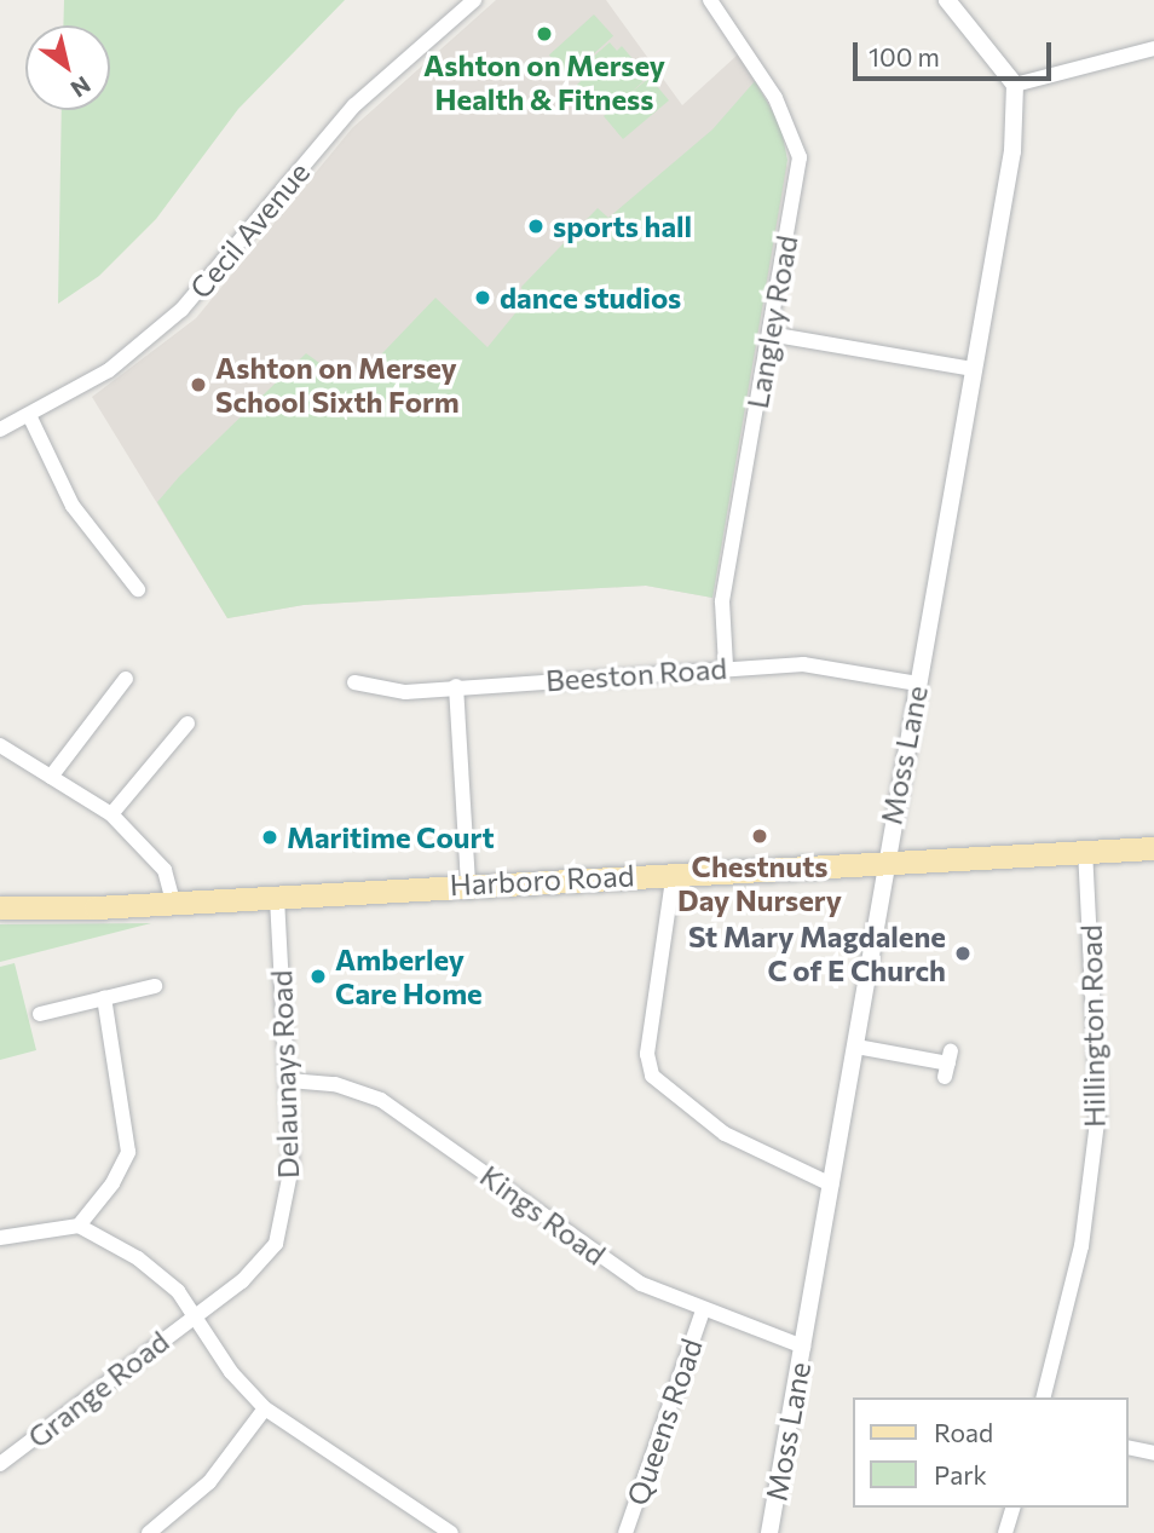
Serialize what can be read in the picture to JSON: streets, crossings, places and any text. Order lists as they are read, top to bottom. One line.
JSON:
{"streets":{"main road":["Harboro Road"],"street":["Cecil Avenue","Langley Road","Beeston Road","Moss Lane","Hillington Road","Delaunays Road","Kings Road","Grange Road","Queens Road"]},"crossings":[["Langley Road","Beeston Road"],["Beeston Road","Moss Lane"],["Moss Lane","Harboro Road"],["Moss Lane","Kings Road"],["Harboro Road","Hillington Road"],["Harboro Road","Delaunays Road"],["Delaunays Road","Kings Road"],["Delaunays Road","Grange Road"],["Kings Road","Queens Road"]],"places":["Ashton on Mersey Health & Fitness","sports hall","dance studios","Ashton on Mersey School Sixth Form","Chestnuts Day Nursery","Maritime Court","St Mary Magdalene C of E Church","Amberley Care Home"],"legend":["Road","Park"],"scale_bar":"100 m","north":"bottom right"}
